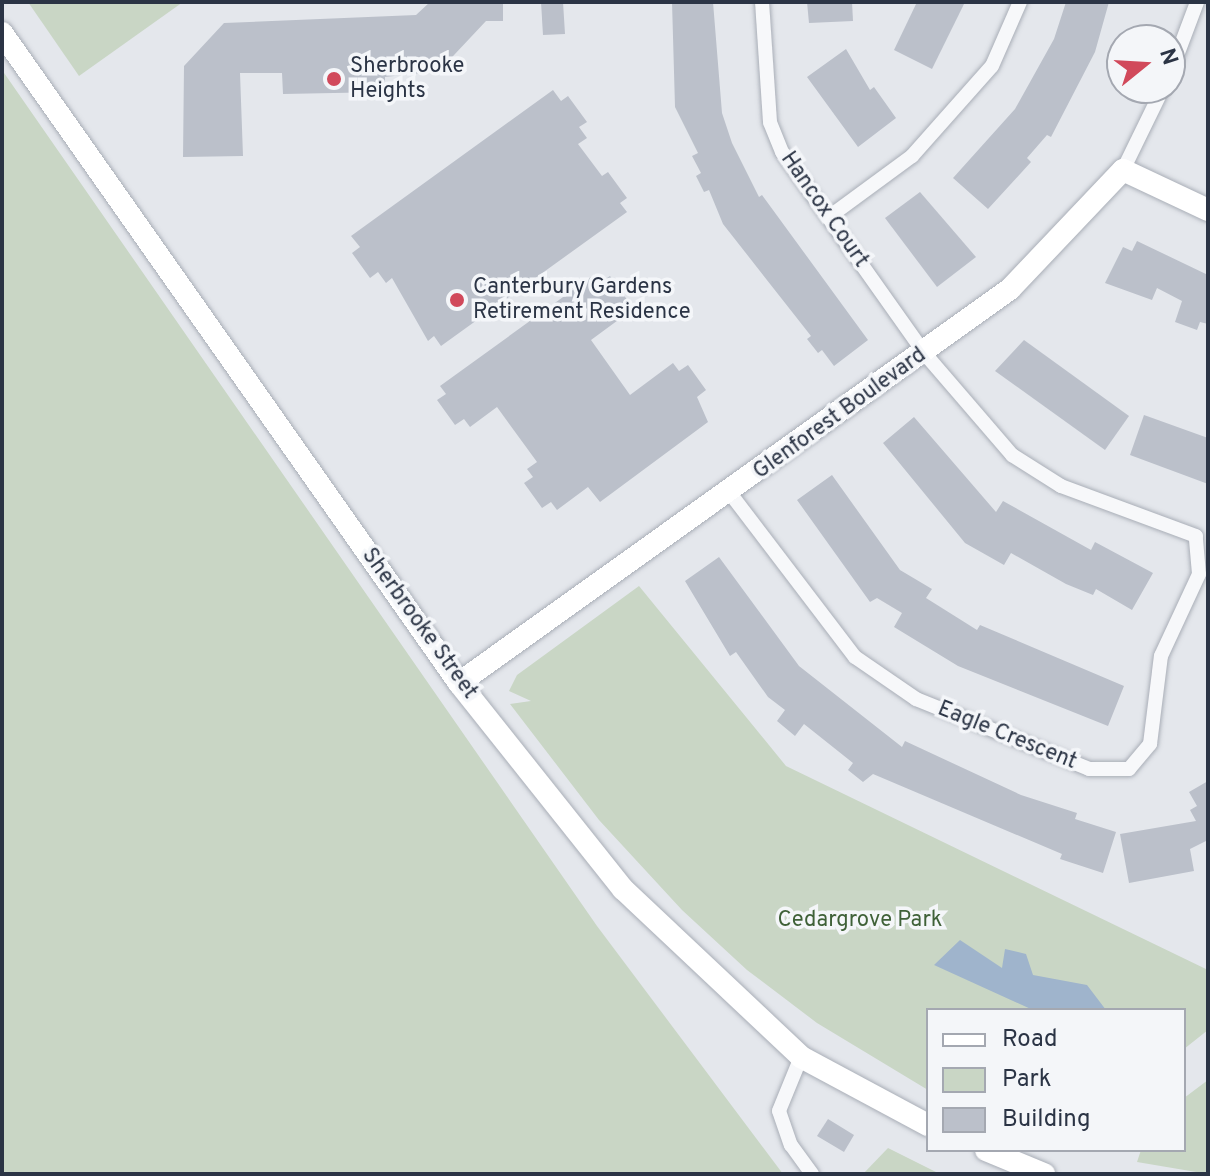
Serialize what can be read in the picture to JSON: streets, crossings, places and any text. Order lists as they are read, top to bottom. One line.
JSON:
{"streets":{"main road":["Glenforest Boulevard","Sherbrooke Street"],"street":["Hancox Court","Eagle Crescent"]},"crossings":[["Hancox Court","Glenforest Boulevard"],["Hancox Court","Eagle Crescent"],["Glenforest Boulevard","Sherbrooke Street"],["Glenforest Boulevard","Eagle Crescent"]],"parks":["Cedargrove Park"],"places":["Sherbrooke Heights","Canterbury Gardens Retirement Residence"],"legend":["Road","Park","Building"],"north":"right"}
